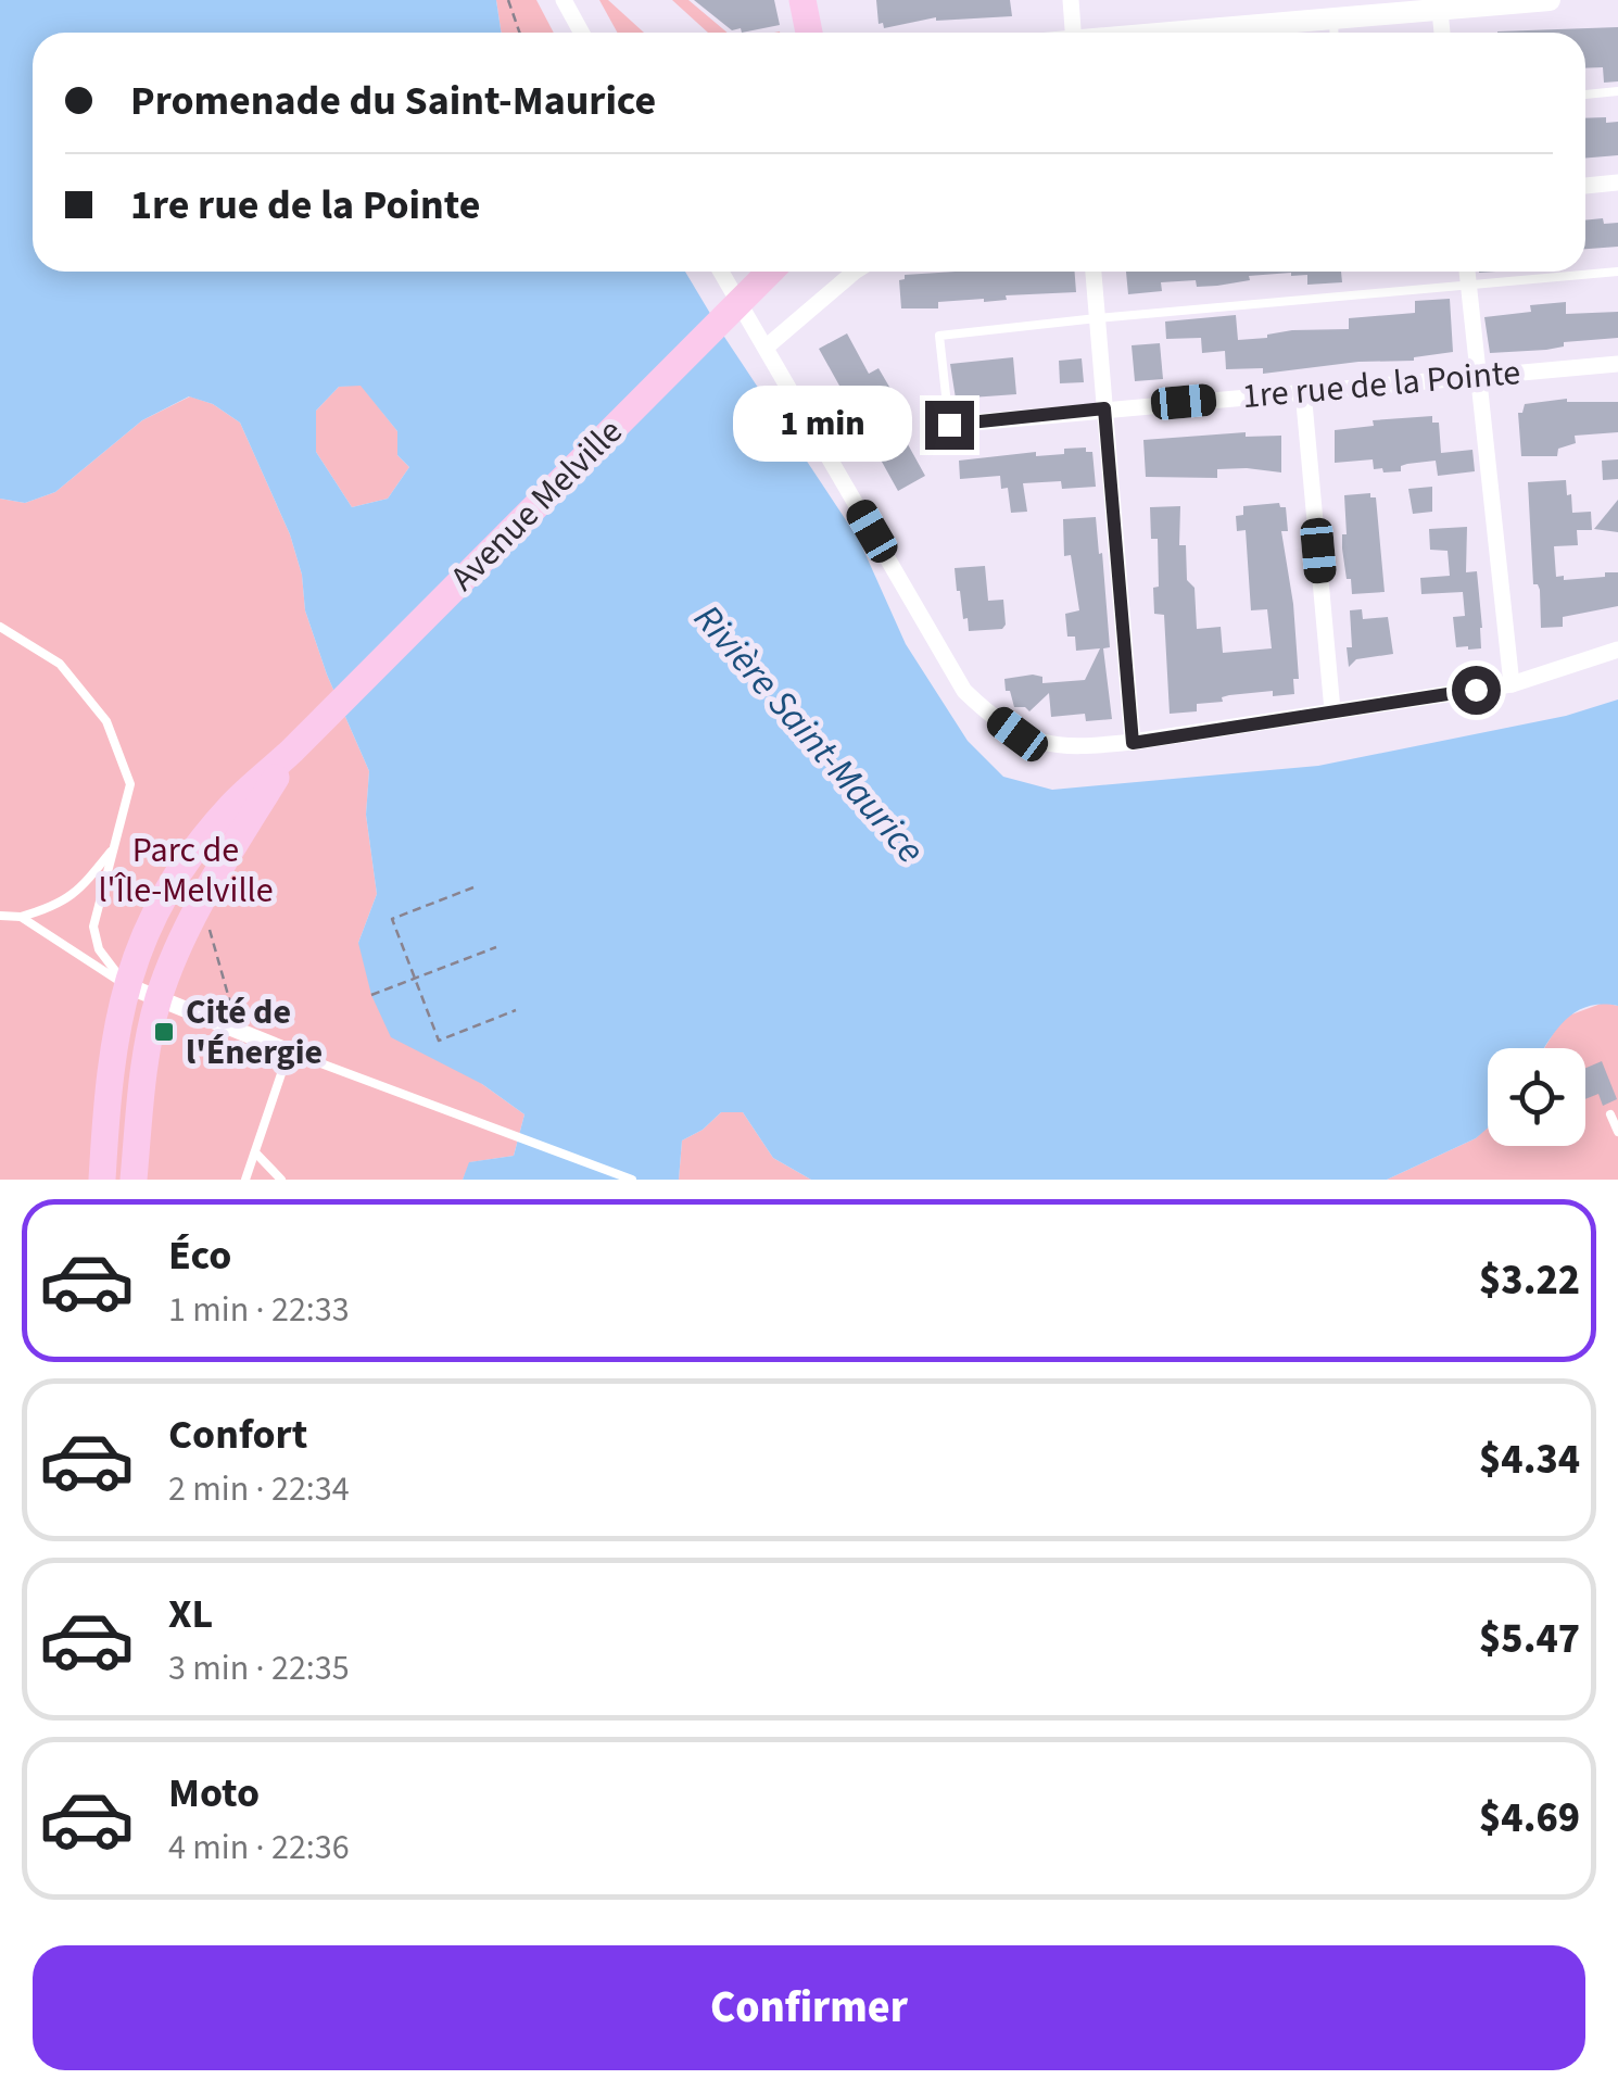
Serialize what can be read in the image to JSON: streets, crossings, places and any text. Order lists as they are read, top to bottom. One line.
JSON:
{"streets":{"main road":["Avenue Melville"],"street":["1re rue de la Pointe"]},"water":["Rivière Saint-Maurice"],"parks":["Parc de l'Île-Melville"],"places":{"transit":["Cité de l'Énergie"]},"page":{"banner":["Promenade du Saint-Maurice","1re rue de la Pointe"],"bubble":"1 min","list":[{"name":"Éco","note":"1 min · 22:33","value":"$3.22"},{"name":"Confort","note":"2 min · 22:34","value":"$4.34"},{"name":"XL","note":"3 min · 22:35","value":"$5.47"},{"name":"Moto","note":"4 min · 22:36","value":"$4.69"}],"buttons":"Confirmer"}}
